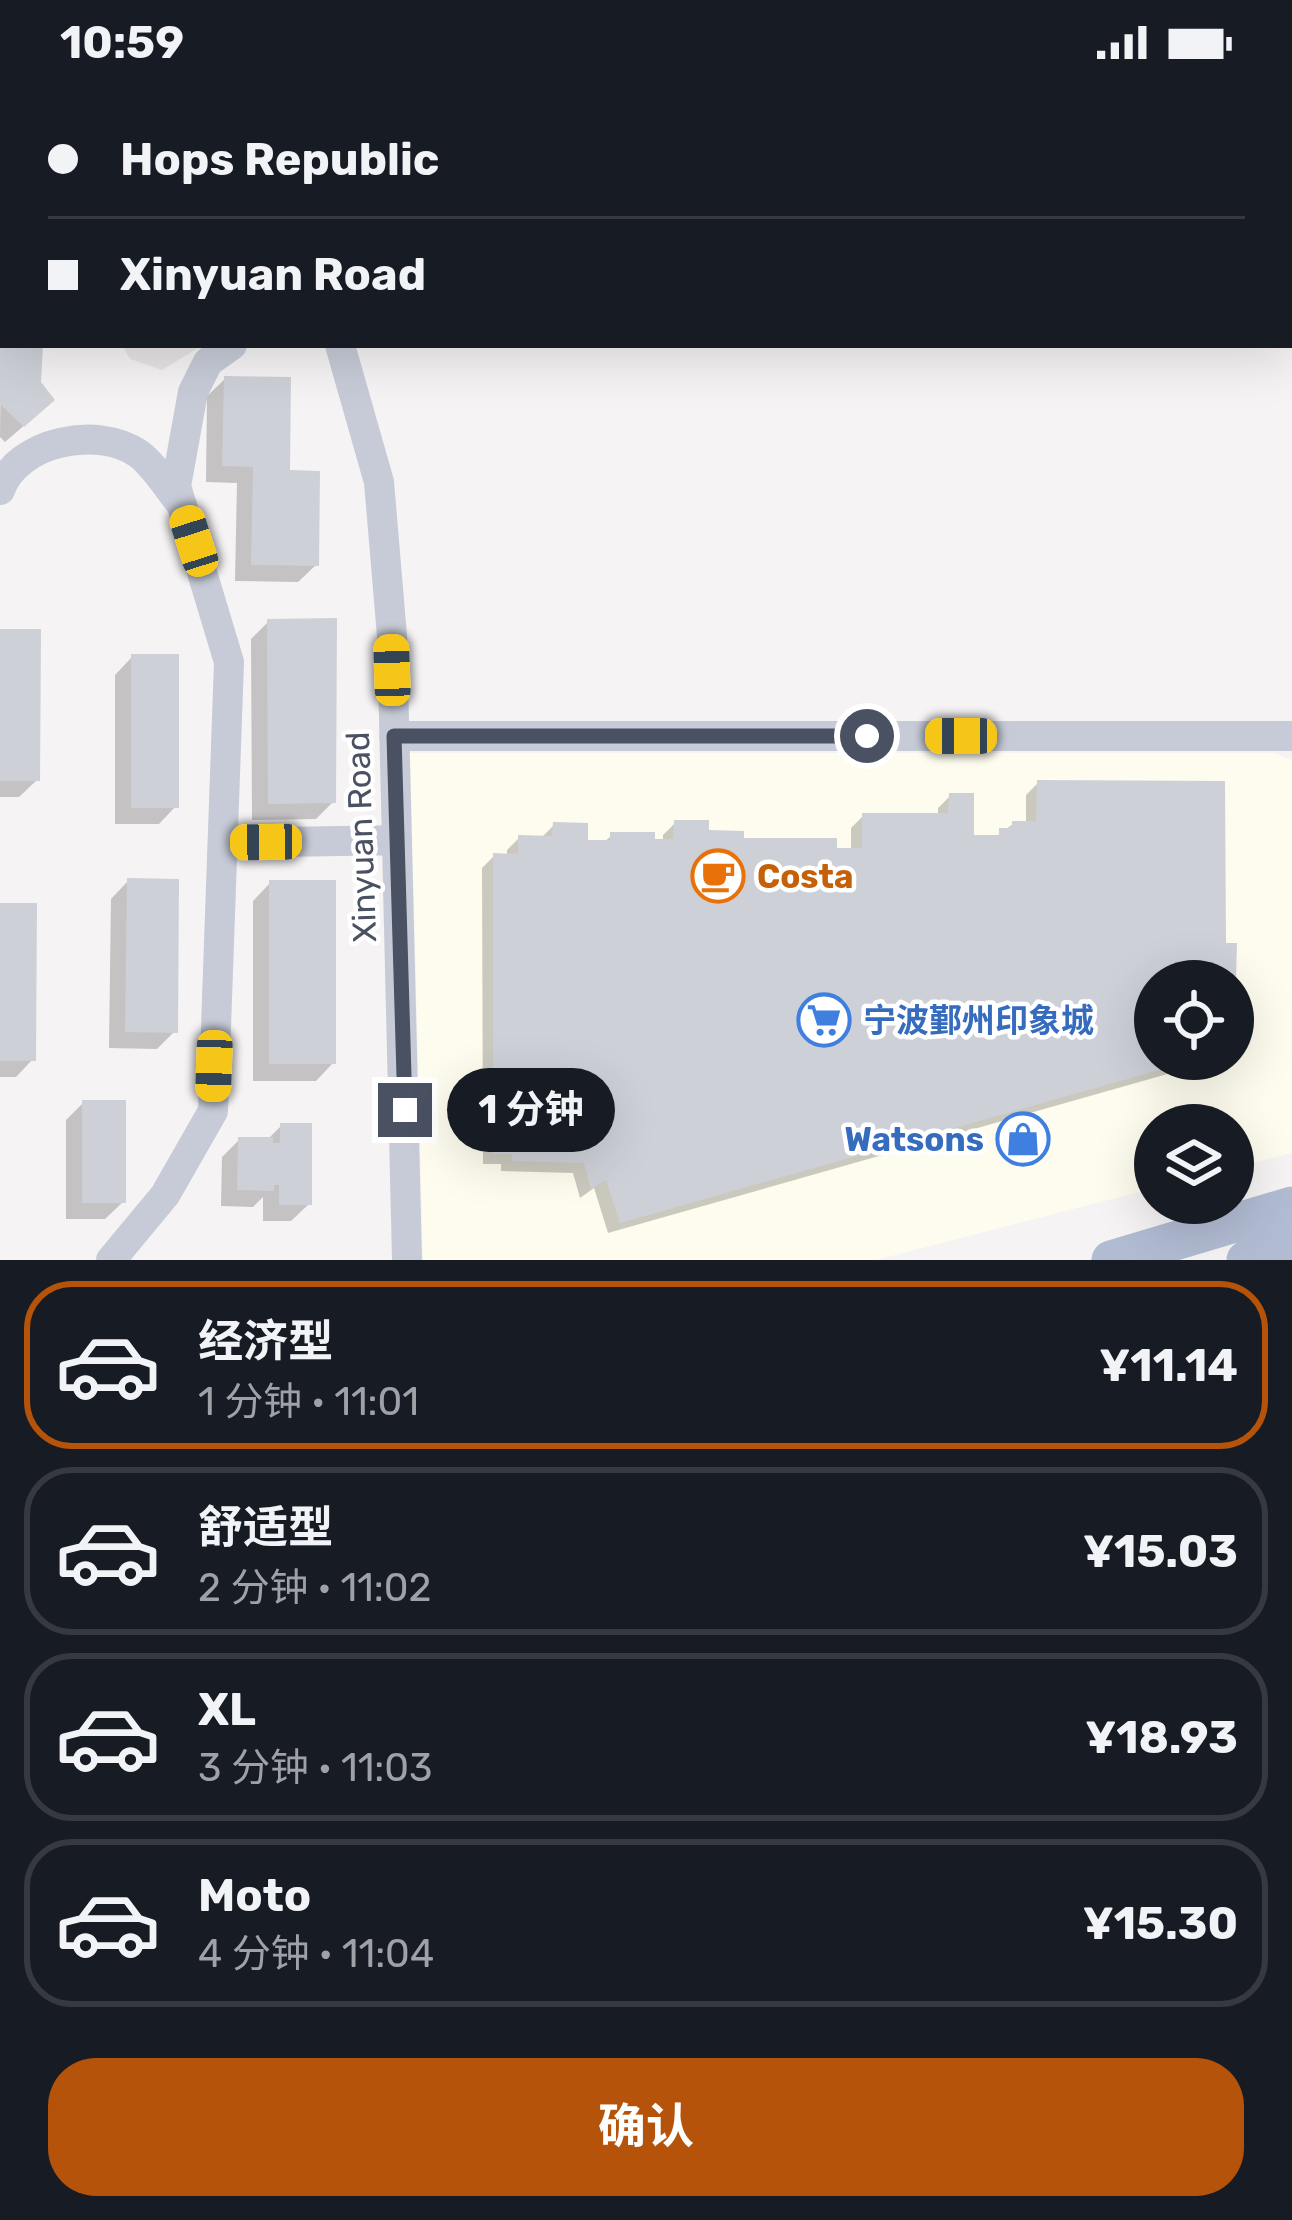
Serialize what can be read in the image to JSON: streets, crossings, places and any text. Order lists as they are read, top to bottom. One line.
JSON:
{"streets":{"street":["Xinyuan Road"]},"places":{"cafe":["Costa"],"supermarket":["宁波鄞州印象城"],"shop":["Watsons"]},"page":{"status":"10:59","banner":["Hops Republic","Xinyuan Road"],"bubble":"1 分钟","list":[{"name":"经济型","note":"1 分钟 · 11:01","value":"¥11.14"},{"name":"舒适型","note":"2 分钟 · 11:02","value":"¥15.03"},{"name":"XL","note":"3 分钟 · 11:03","value":"¥18.93"},{"name":"Moto","note":"4 分钟 · 11:04","value":"¥15.30"}],"buttons":"确认"}}
